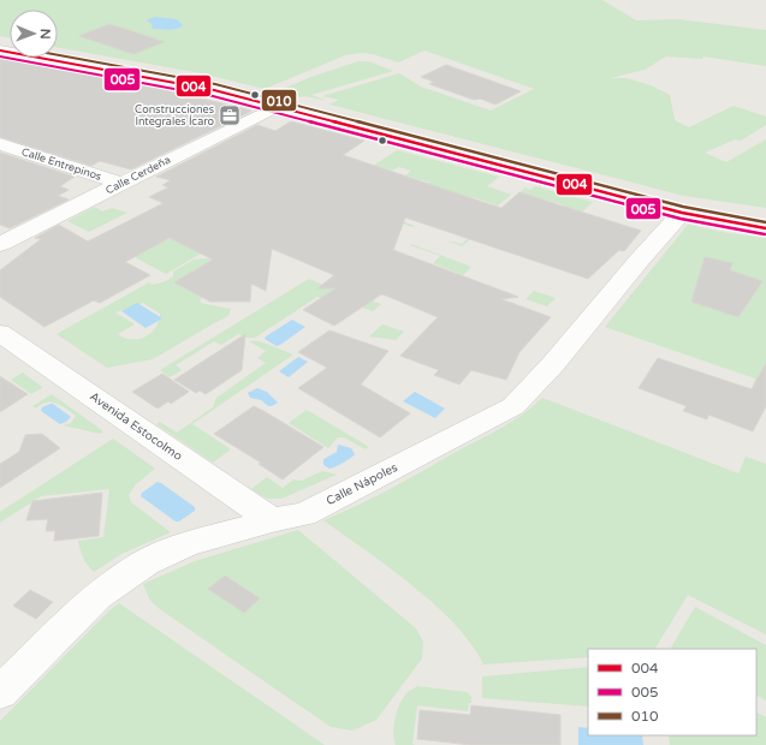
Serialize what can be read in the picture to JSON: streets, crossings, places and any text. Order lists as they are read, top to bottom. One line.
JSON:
{"streets":{"street":["Calle Entrepinos","Calle Cerdeña","Avenida Estocolmo","Calle Nápoles"]},"crossings":[["Calle Entrepinos","Calle Cerdeña"],["Avenida Estocolmo","Calle Nápoles"]],"places":{"office":["Construcciones Integrales Ícaro"]},"lines":["transit line 004","transit line 010","transit line 005"],"legend":["004","005","010"],"north":"right"}
